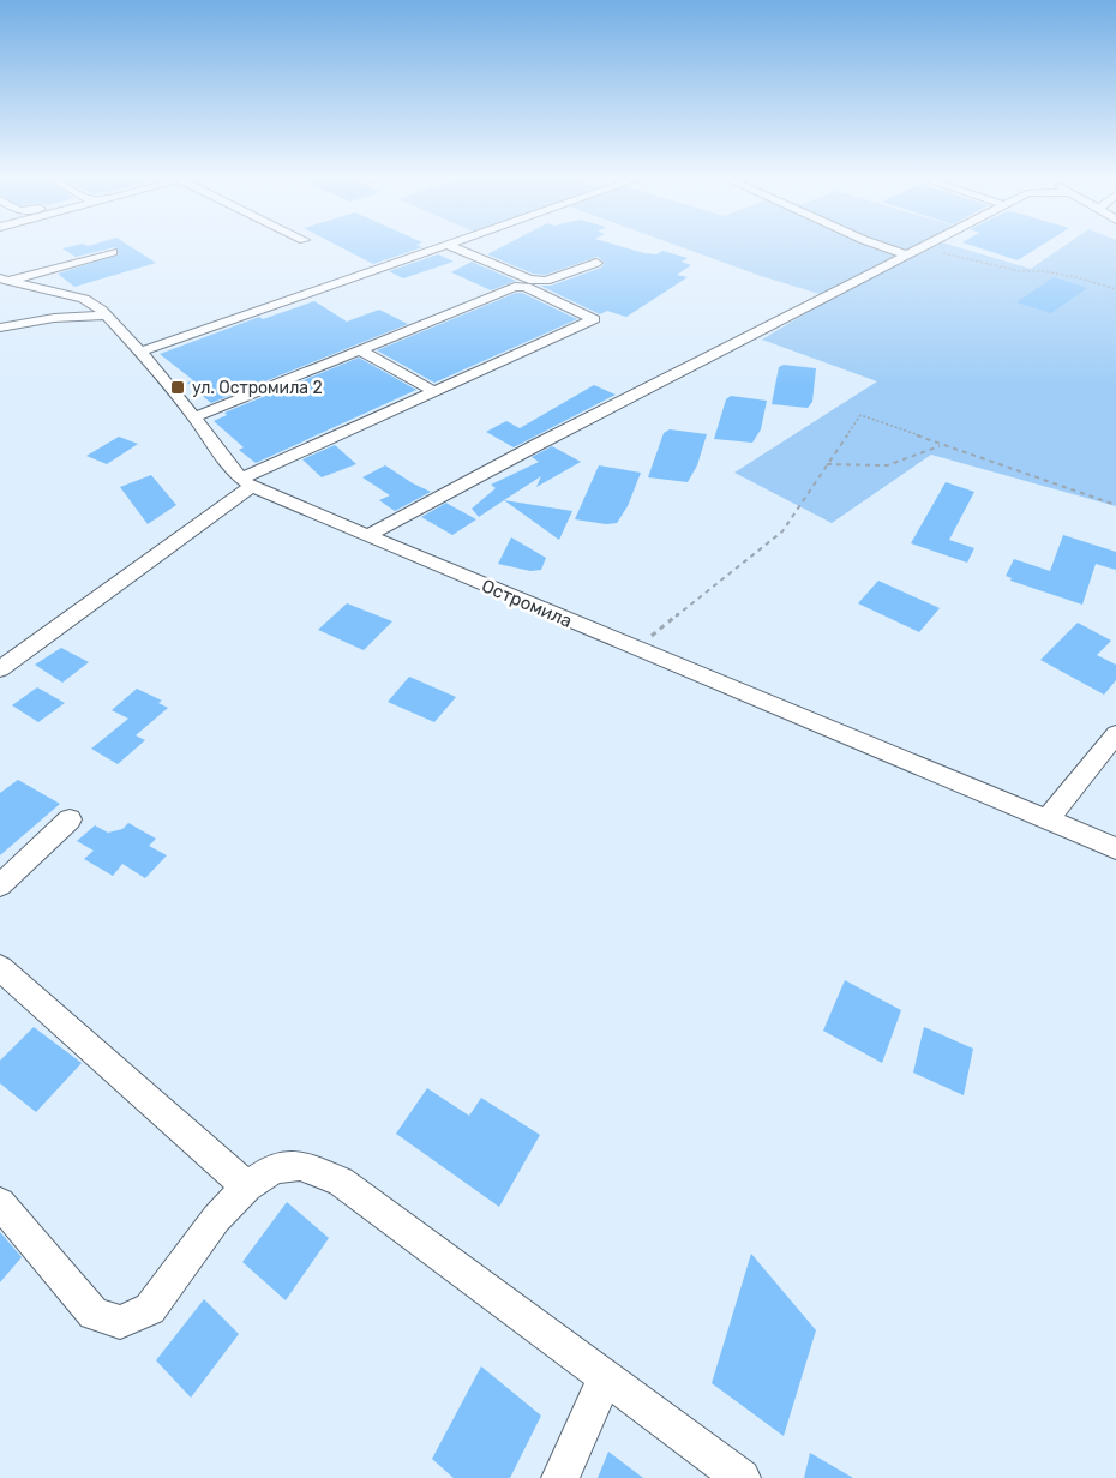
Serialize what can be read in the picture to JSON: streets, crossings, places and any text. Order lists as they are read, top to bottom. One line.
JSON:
{"streets":{"street":["Остромила"]},"places":{"transit":["ул. Остромила 2"]}}
